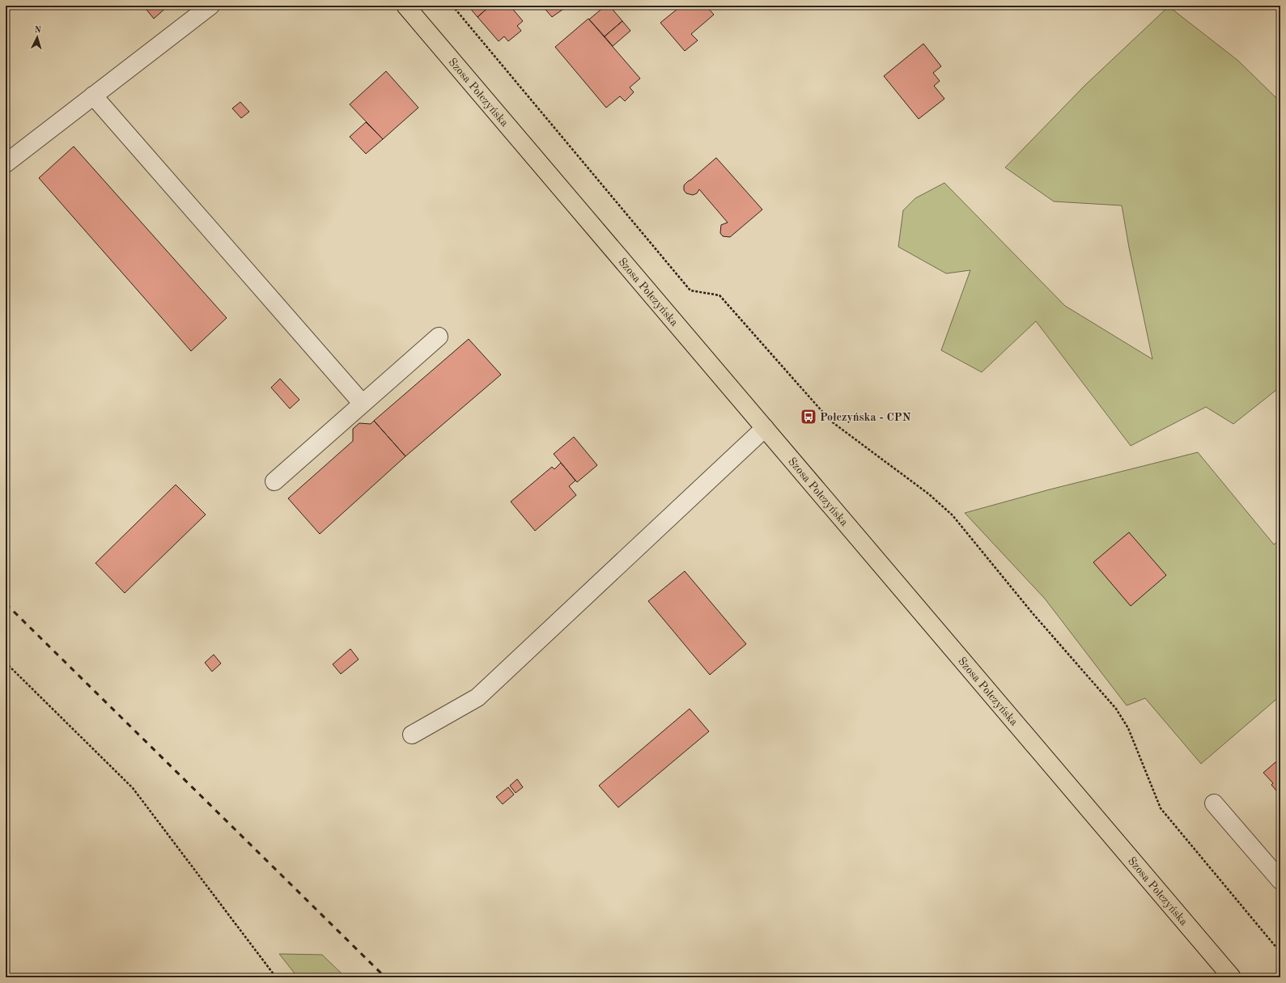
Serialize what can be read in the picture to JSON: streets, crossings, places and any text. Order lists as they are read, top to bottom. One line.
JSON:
{"streets":{"main road":["Szosa Połczyńska"]},"places":{"bus stop":["Połczyńska - CPN"]},"north":"top"}
